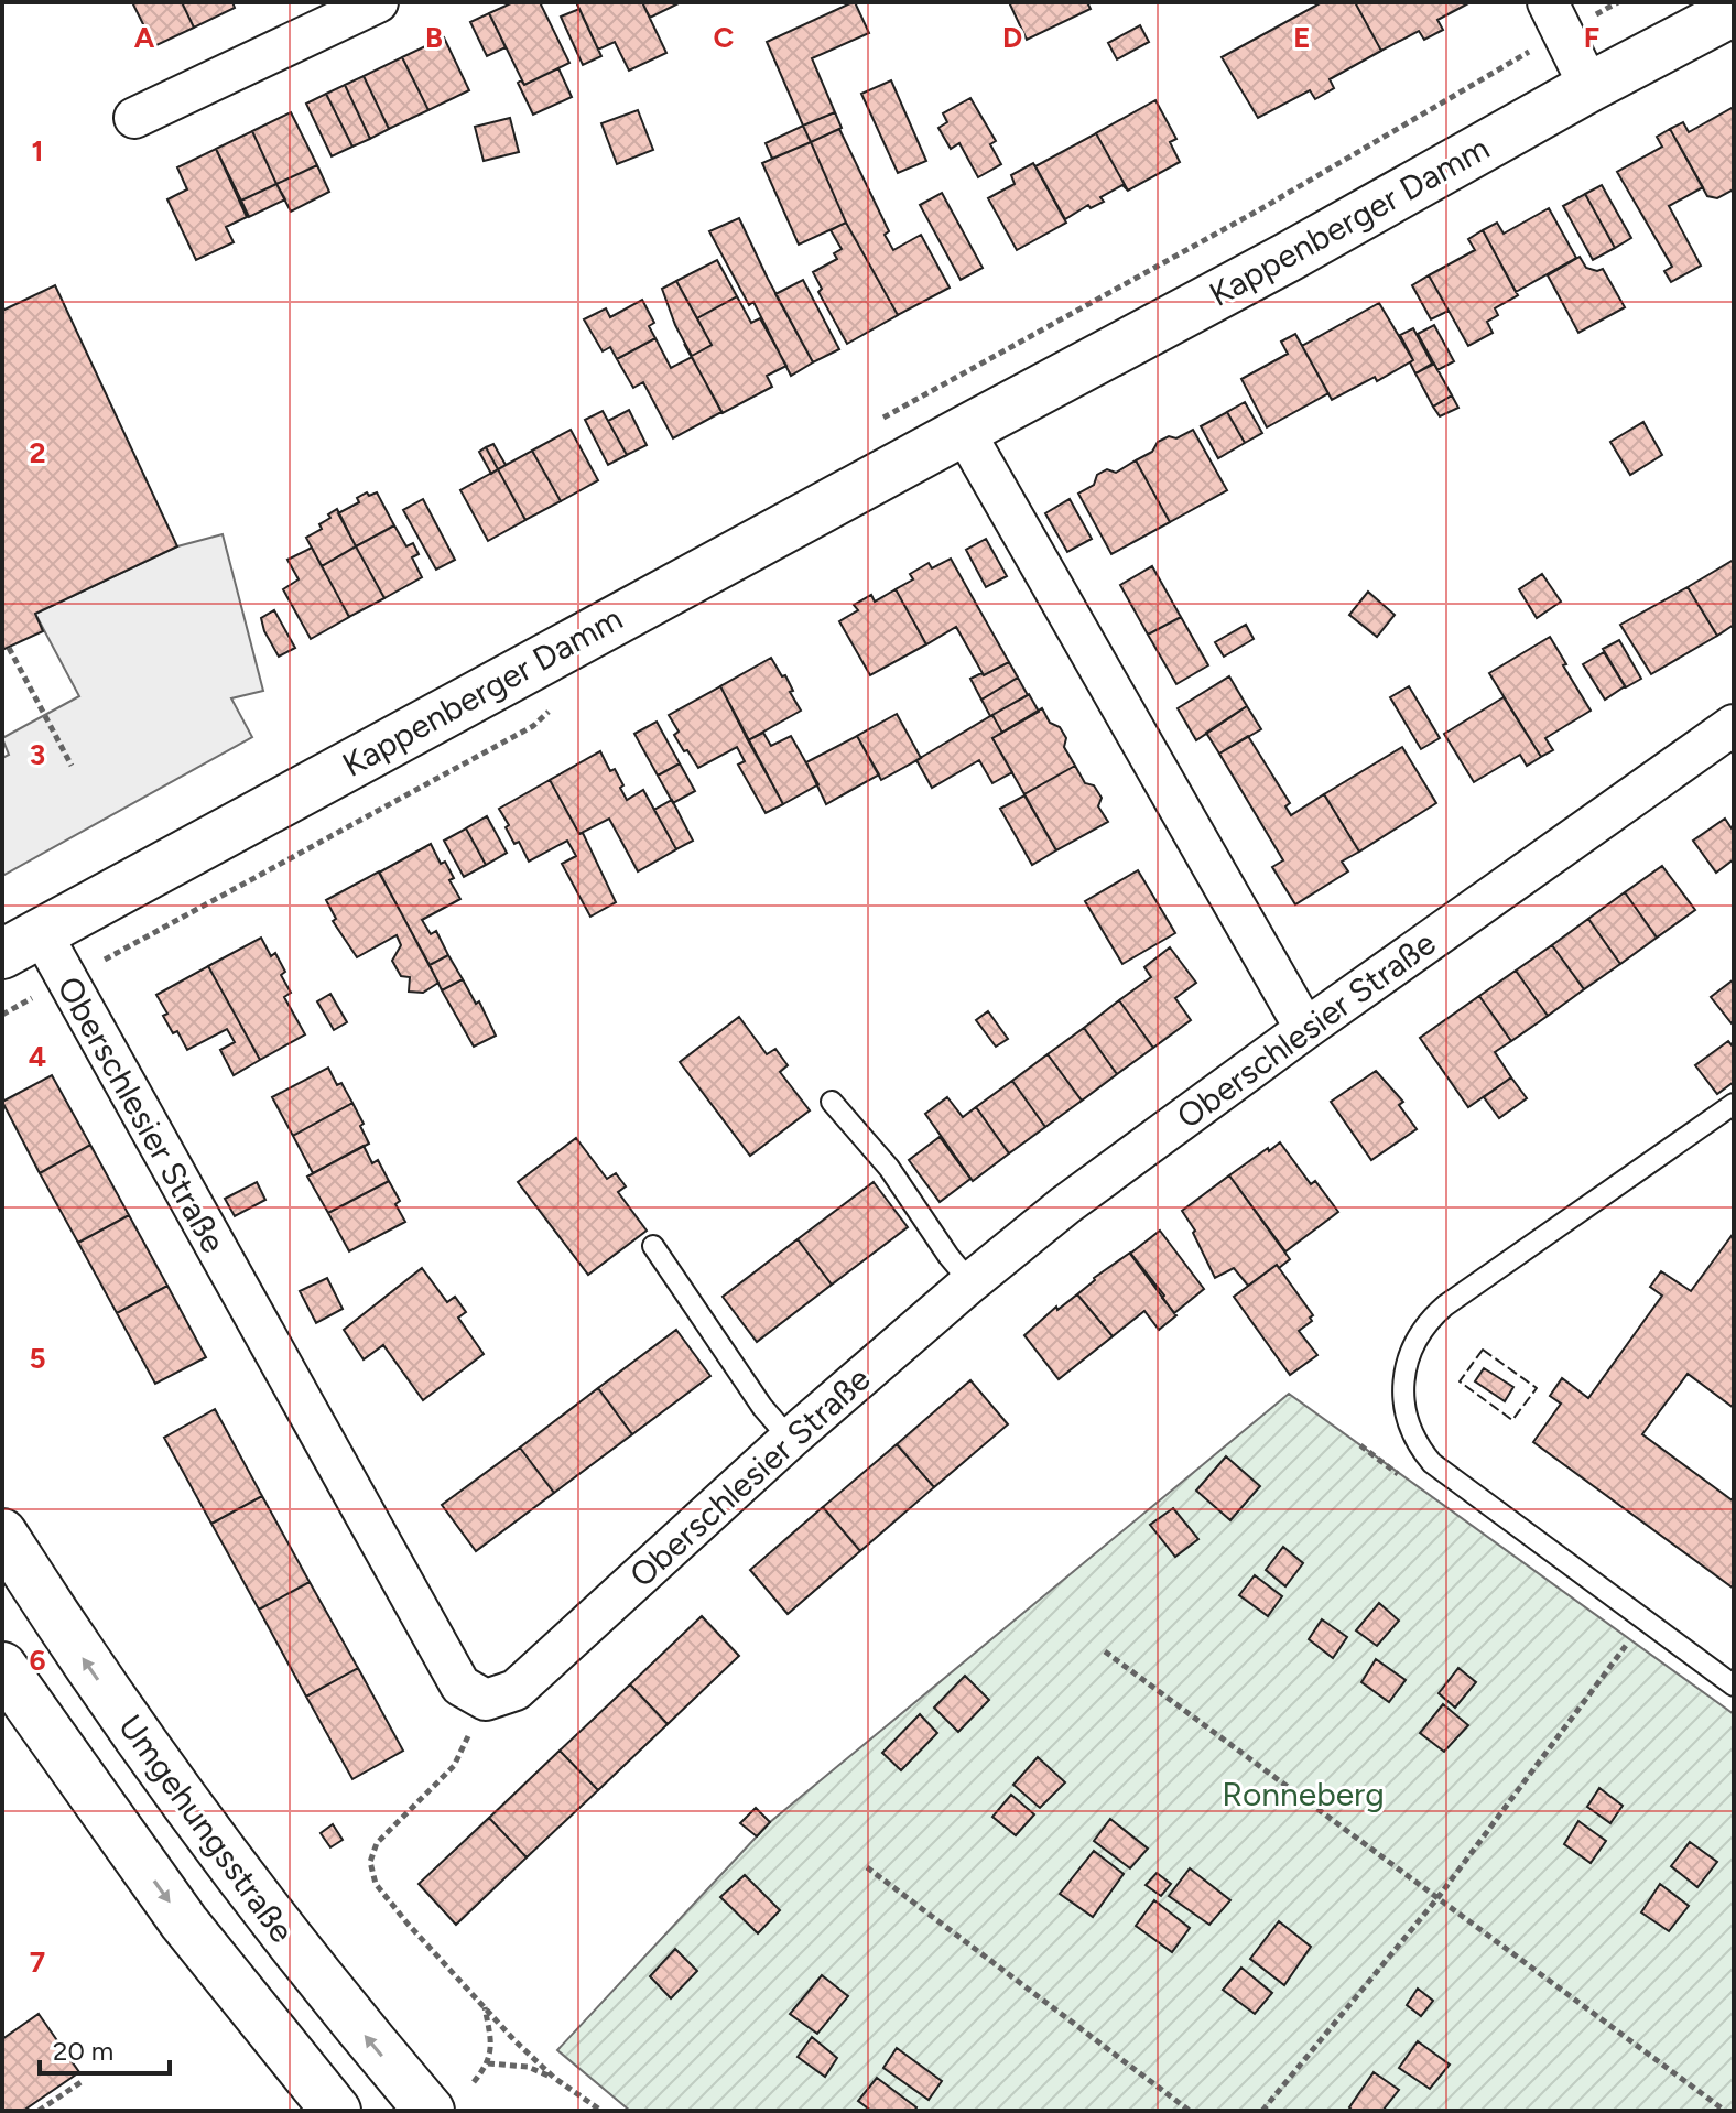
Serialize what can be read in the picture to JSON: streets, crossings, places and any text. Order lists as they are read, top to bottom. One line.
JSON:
{"streets":{"main road":["Kappenberger Damm","Umgehungsstraße"],"street":["Oberschlesier Straße"]},"crossings":[["Kappenberger Damm","Oberschlesier Straße"]],"parks":["Ronneberg"],"scale_bar":"20 m","grid":{"columns":["A","B","C","D","E","F"],"rows":["1","2","3","4","5","6","7"]}}
